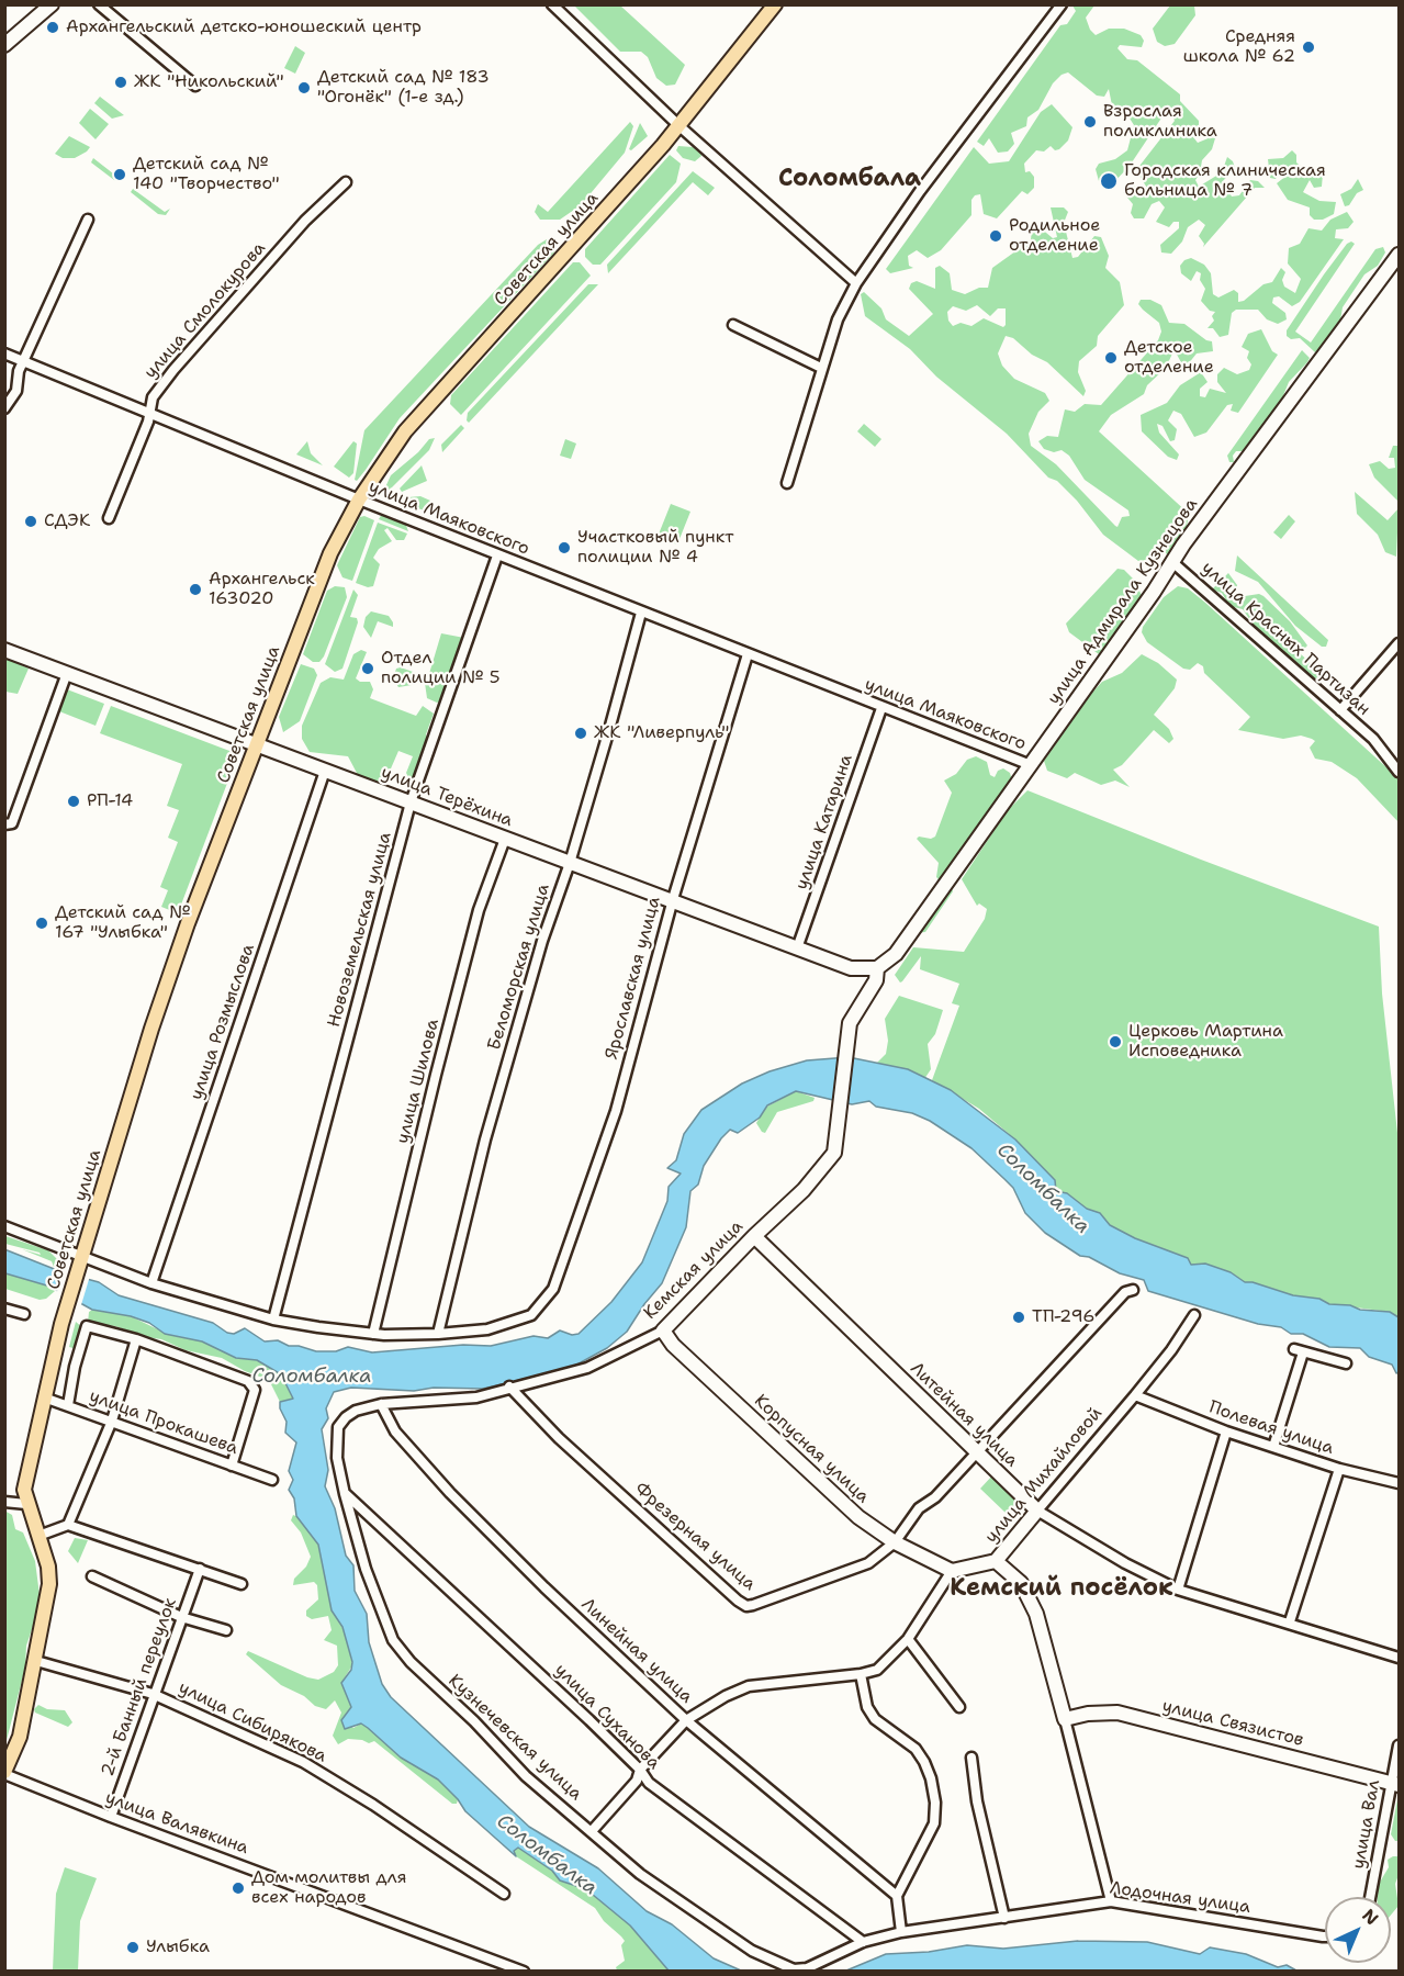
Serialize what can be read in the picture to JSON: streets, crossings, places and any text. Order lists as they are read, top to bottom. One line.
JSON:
{"streets":{"main road":["Советская улица"],"street":["улица Смолокурова","улица Маяковского","улица Адмирала Кузнецова","улица Красных Партизан","улица Терёхина","улица Катарина","Новоземельская улица","Беломорская улица","Ярославская улица","улица Розмыслова","улица Шилова","Кемская улица","Литейная улица","улица Прокашева","Полевая улица","Корпусная улица","улица Михайловой","Фрезерная улица","Линейная улица","2-й Банный переулок","улица Суханова","улица Сибирякова","улица Связистов","Кузнечевская улица","улица Валявкина","улица Вал","Лодочная улица"]},"crossings":[["Советская улица","улица Маяковского"],["Советская улица","улица Терёхина"],["Советская улица","улица Прокашева"],["Советская улица","улица Сибирякова"],["улица Смолокурова","улица Маяковского"],["улица Маяковского","улица Адмирала Кузнецова"],["улица Маяковского","улица Катарина"],["улица Маяковского","Новоземельская улица"],["улица Маяковского","Беломорская улица"],["улица Маяковского","Ярославская улица"],["улица Адмирала Кузнецова","улица Красных Партизан"],["улица Адмирала Кузнецова","улица Терёхина"],["улица Адмирала Кузнецова","Кемская улица"],["улица Терёхина","улица Катарина"],["улица Терёхина","Новоземельская улица"],["улица Терёхина","Беломорская улица"],["улица Терёхина","Ярославская улица"],["улица Терёхина","улица Розмыслова"],["улица Терёхина","улица Шилова"],["улица Терёхина","Кемская улица"],["Беломорская улица","Ярославская улица"],["Кемская улица","Литейная улица"],["Кемская улица","Корпусная улица"],["Кемская улица","Фрезерная улица"],["Кемская улица","Линейная улица"],["Кемская улица","Кузнечевская улица"],["Литейная улица","улица Михайловой"],["Литейная улица","Фрезерная улица"],["Полевая улица","улица Михайловой"],["Корпусная улица","улица Михайловой"],["Корпусная улица","Фрезерная улица"],["2-й Банный переулок","улица Сибирякова"],["2-й Банный переулок","улица Валявкина"],["улица Суханова","Кузнечевская улица"],["улица Связистов","улица Вал"],["Кузнечевская улица","Лодочная улица"]],"districts":["Соломбала","Кемский посёлок"],"water":["Соломбалка"],"places":["Архангельский детско-юношеский центр","Средняя школа № 62","ЖК \"Никольский\"","Детский сад № 183 \"Огонёк\" (1-е зд.)","Взрослая поликлиника","Детский сад № 140 \"Творчество\"","Городская клиническая больница № 7","Родильное отделение","Детское отделение","СДЭК","Участковый пункт полиции № 4","Архангельск 163020","Отдел полиции № 5","ЖК \"Ливерпуль\"","РП-14","Детский сад № 167 \"Улыбка\"","Церковь Мартина Исповедника","ТП-296","Дом молитвы для всех народов","Улыбка"],"north":"top right"}
